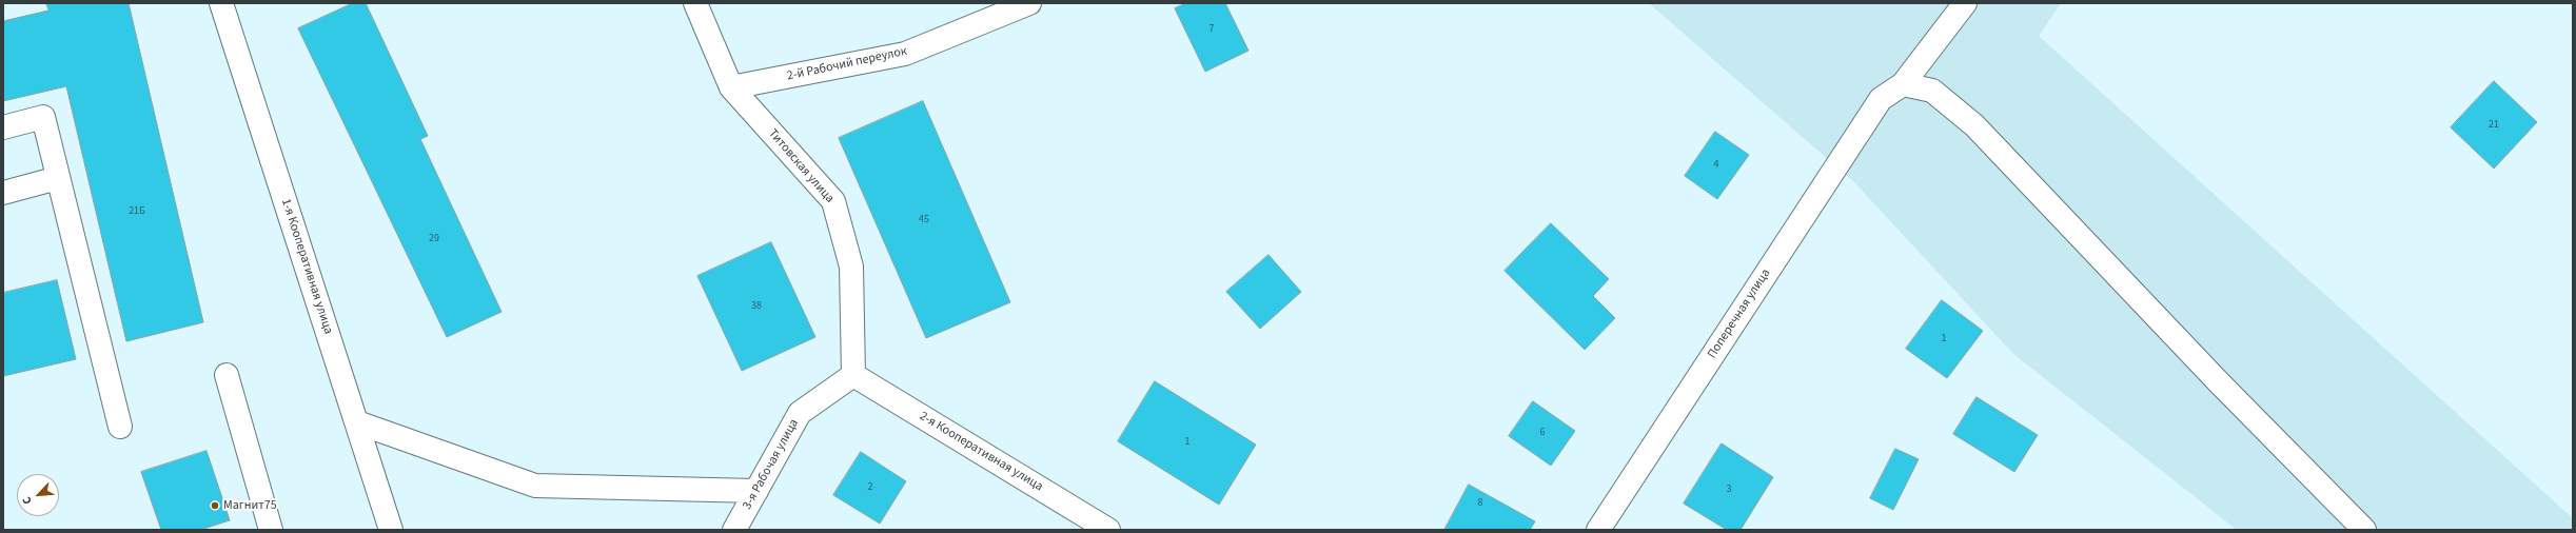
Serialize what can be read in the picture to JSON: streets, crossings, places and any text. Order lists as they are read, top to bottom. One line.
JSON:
{"streets":{"street":["2-й Рабочий переулок","Титовская улица","1-я Кооперативная улица","Поперечная улица","2-я Кооперативная улица","3-я Рабочая улица"]},"crossings":[["2-й Рабочий переулок","Титовская улица"],["Титовская улица","2-я Кооперативная улица"],["Титовская улица","3-я Рабочая улица"],["2-я Кооперативная улица","3-я Рабочая улица"]],"places":["Магнит75"],"house_numbers":["7","21","4","21Б","45","29","38","1","6","1","2","3","8"],"north":"bottom left"}
